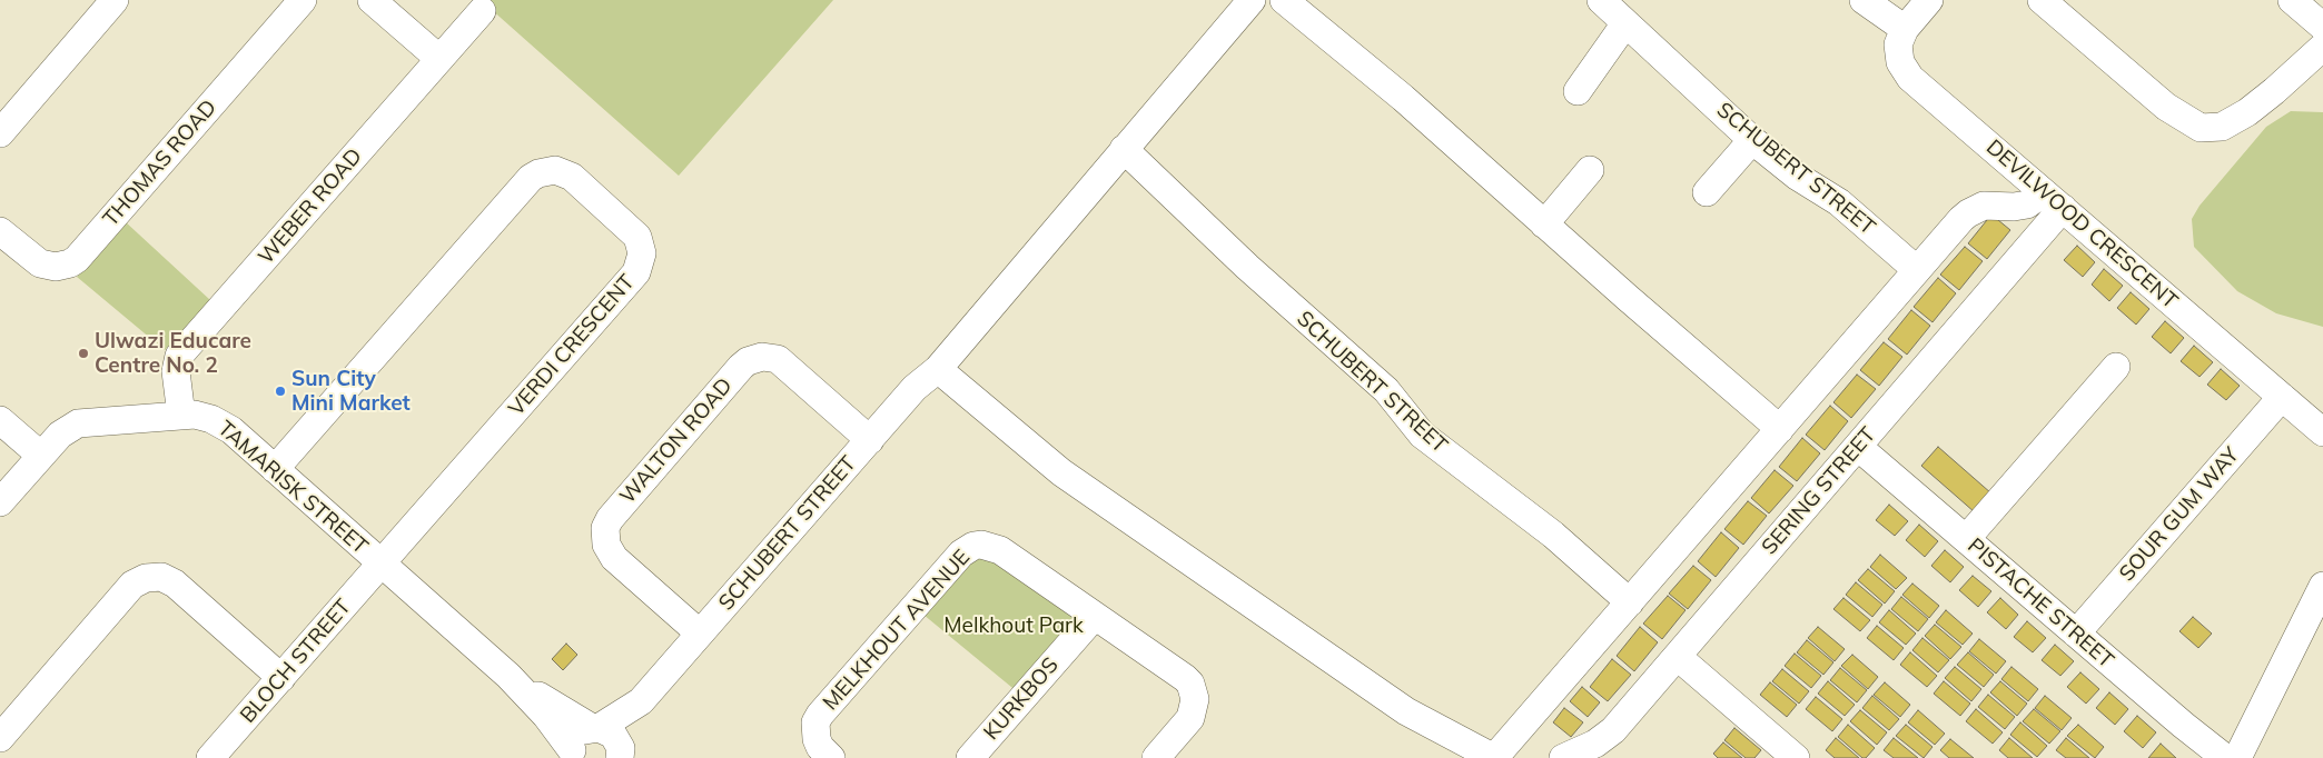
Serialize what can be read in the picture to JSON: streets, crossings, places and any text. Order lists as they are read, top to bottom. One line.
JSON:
{"streets":{"street":["THOMAS ROAD","SCHUBERT STREET","WEBER ROAD","DEVILWOOD CRESCENT","VERDI CRESCENT","WALTON ROAD","TAMARISK STREET","SERING STREET","SOUR GUM WAY","PISTACHE STREET","MELKHOUT AVENUE","BLOCH STREET","KURKBOS"]},"crossings":[["SCHUBERT STREET","WALTON ROAD"],["SCHUBERT STREET","TAMARISK STREET"],["WEBER ROAD","TAMARISK STREET"],["DEVILWOOD CRESCENT","SERING STREET"],["DEVILWOOD CRESCENT","SOUR GUM WAY"],["VERDI CRESCENT","TAMARISK STREET"],["VERDI CRESCENT","BLOCH STREET"],["TAMARISK STREET","BLOCH STREET"],["SERING STREET","PISTACHE STREET"],["SOUR GUM WAY","PISTACHE STREET"],["MELKHOUT AVENUE","KURKBOS"]],"parks":["Melkhout Park"],"places":["Ulwazi Educare Centre No. 2","Sun City Mini Market"]}
